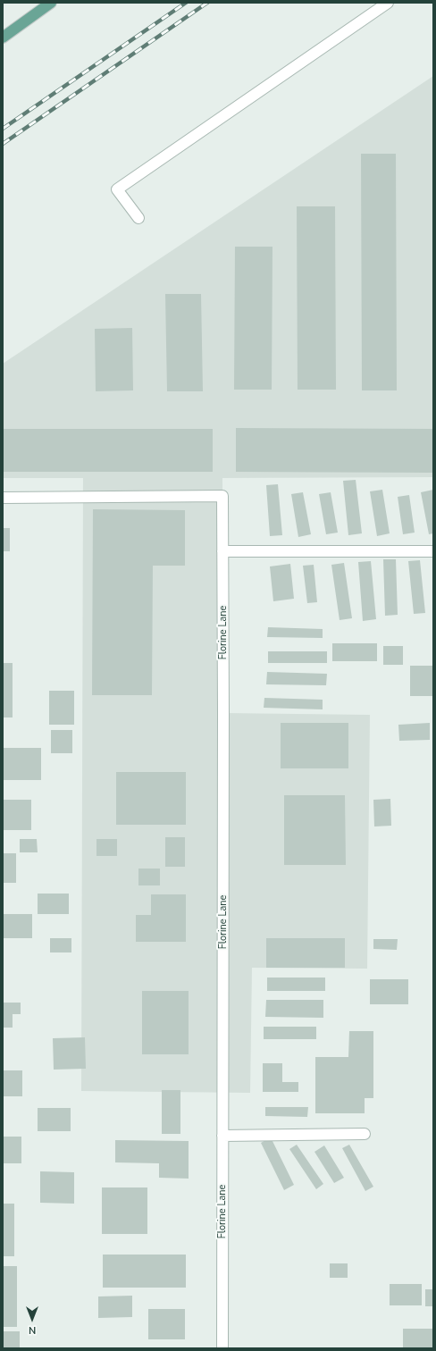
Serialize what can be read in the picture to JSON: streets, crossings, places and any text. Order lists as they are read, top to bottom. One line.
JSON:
{"streets":{"street":["Florine Lane"]},"north":"bottom"}
